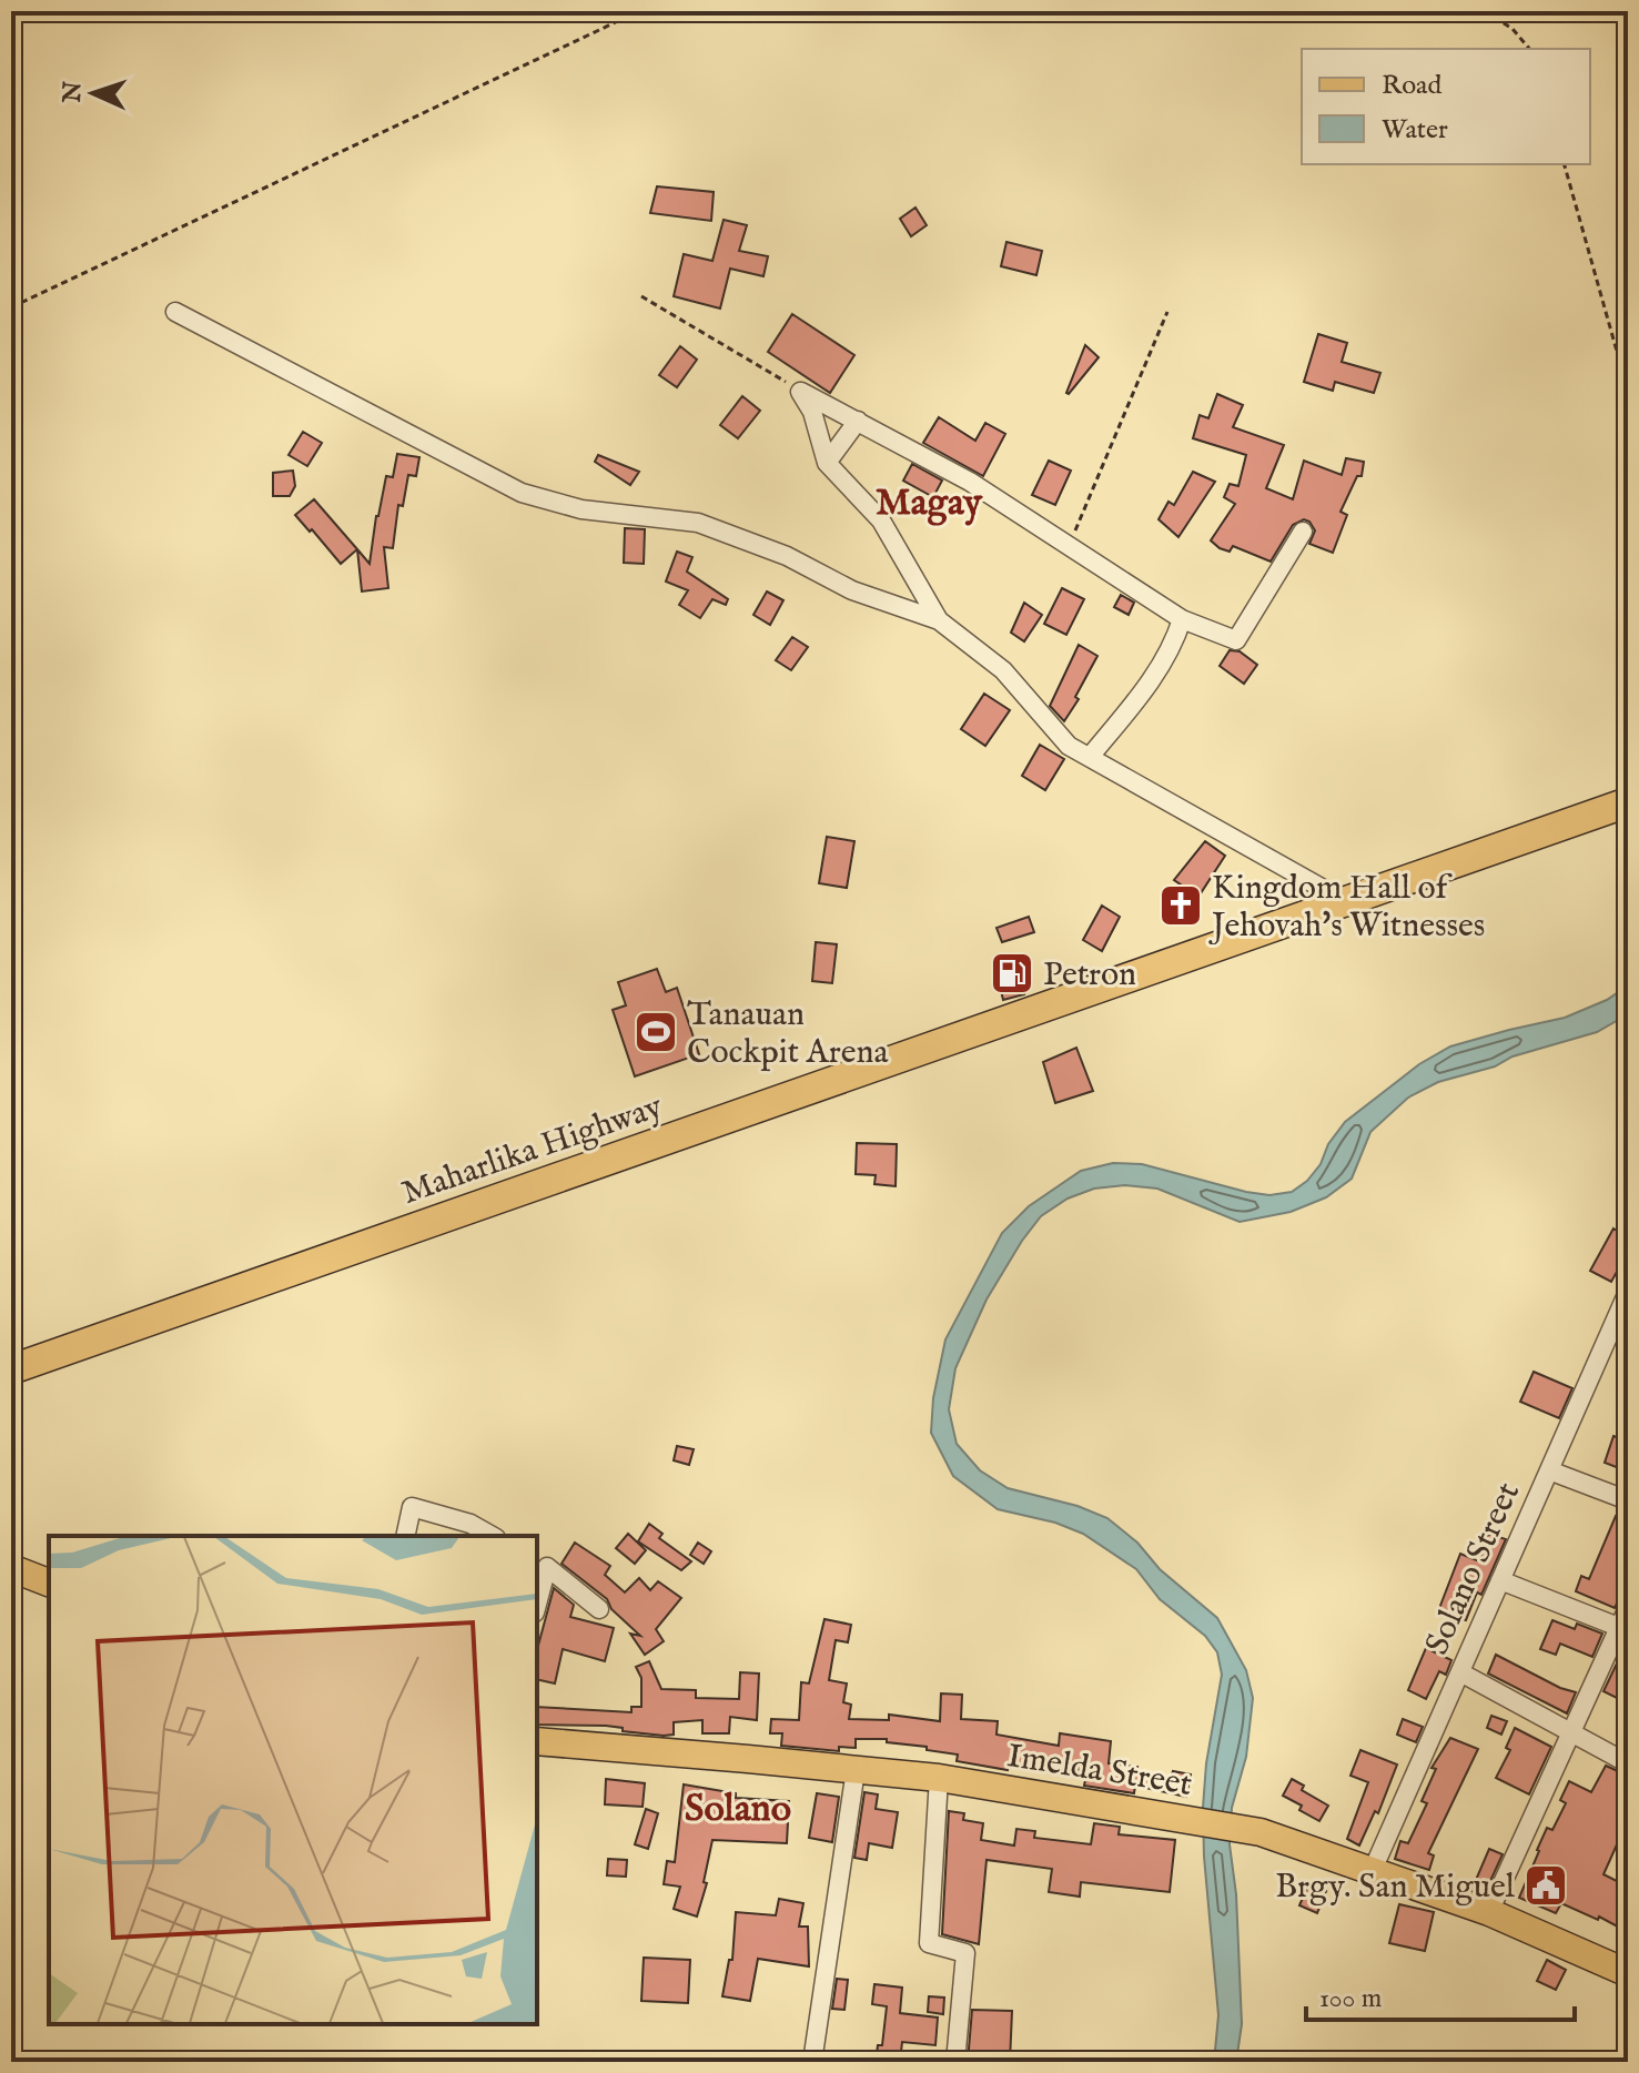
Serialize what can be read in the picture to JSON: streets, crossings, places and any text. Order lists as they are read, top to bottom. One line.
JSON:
{"streets":{"highway":["Maharlika Highway"],"main road":["Imelda Street"],"street":["Solano Street"]},"crossings":[["Solano Street","Imelda Street"]],"districts":["Magay","Solano"],"places":{"church":["Kingdom Hall of Jehovah's Witnesses"],"fuel station":["Petron"],"sports":["Tanauan Cockpit Arena"],"public building":["Brgy. San Miguel"]},"legend":["Road","Water"],"scale_bar":"100 m","north":"left"}
